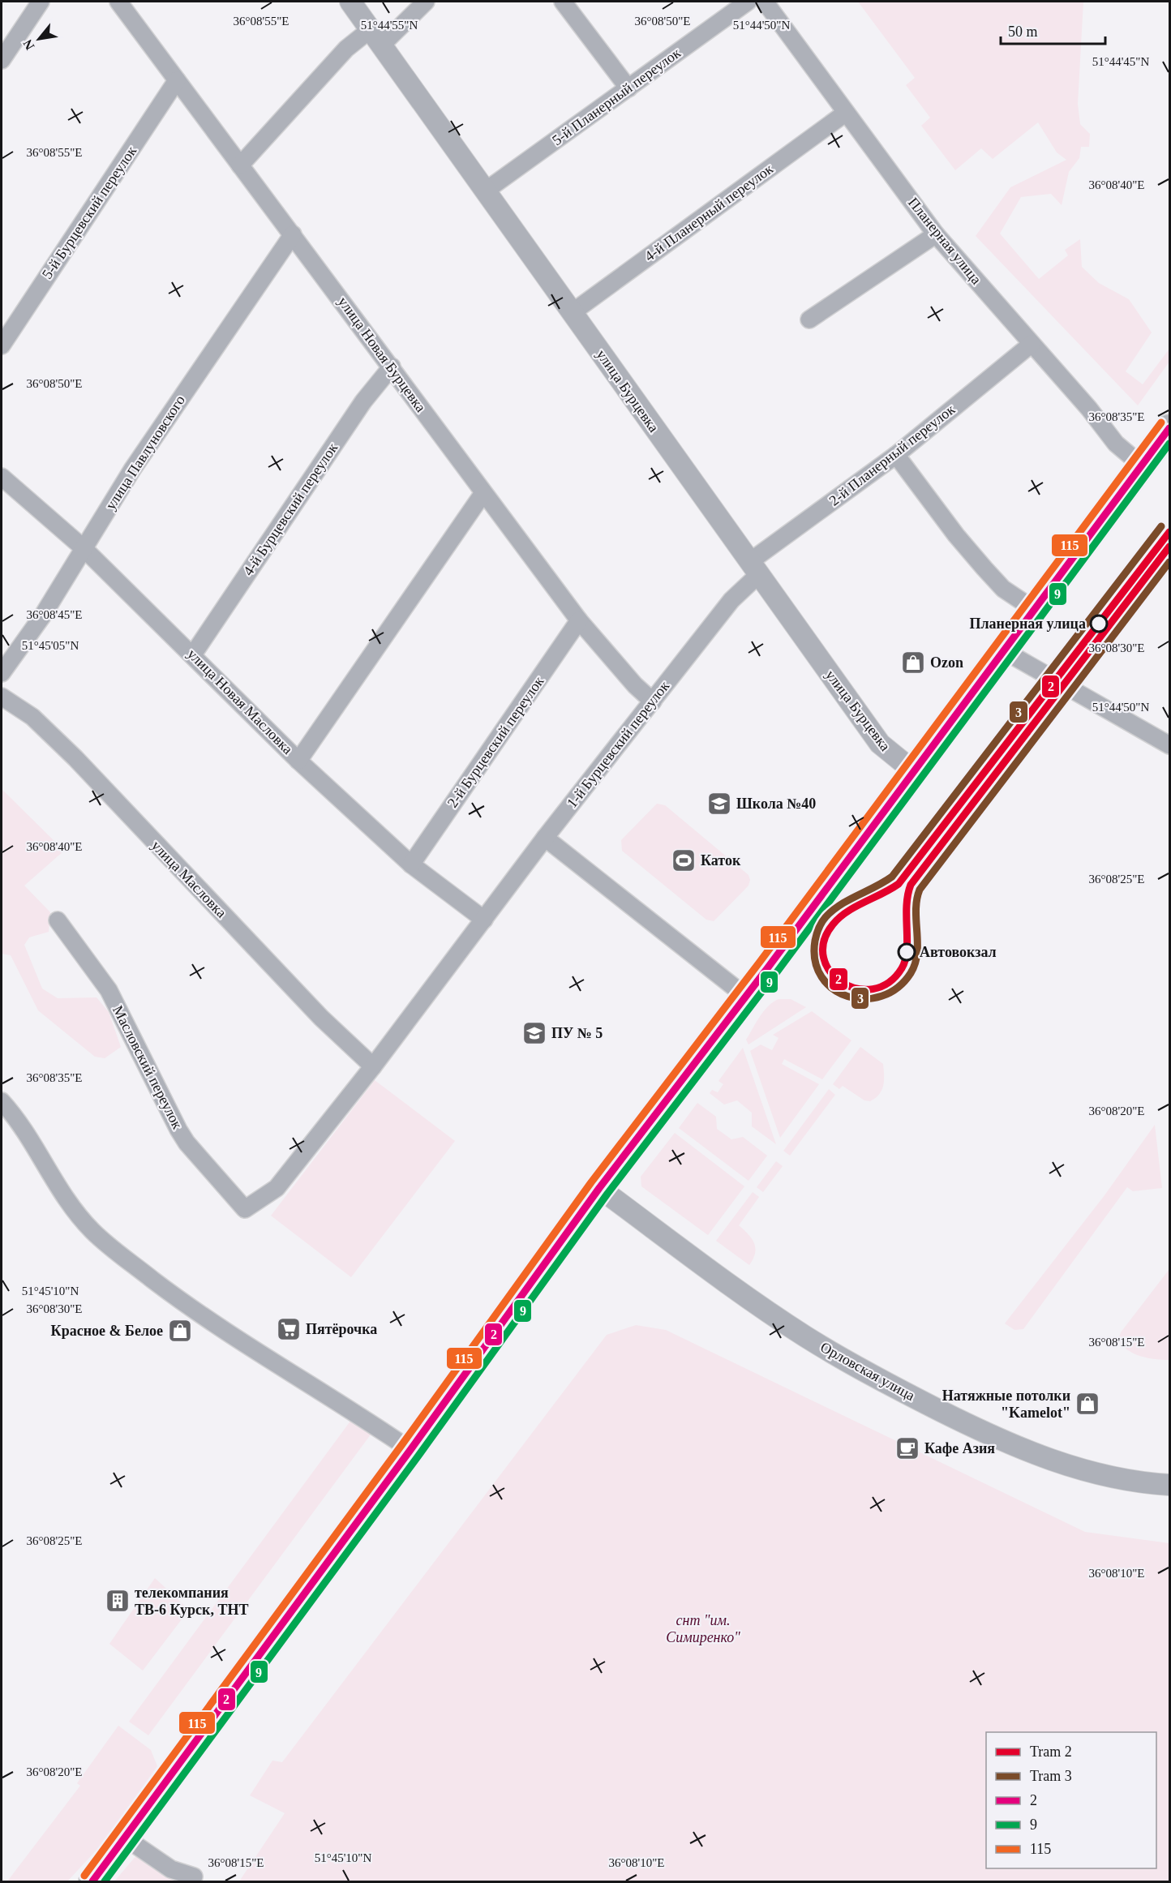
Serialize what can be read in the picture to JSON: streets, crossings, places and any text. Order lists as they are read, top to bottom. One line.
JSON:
{"streets":{"street":["5-й Планерный переулок","5-й Бурцевский переулок","4-й Планерный переулок","Планерная улица","улица Новая Бурцевка","улица Бурцевка","улица Павлуновского","2-й Планерный переулок","4-й Бурцевский переулок","улица Новая Масловка","2-й Бурцевский переулок","1-й Бурцевский переулок","улица Масловка","Масловский переулок","Орловская улица"]},"crossings":[["5-й Планерный переулок","улица Бурцевка"],["5-й Бурцевский переулок","улица Новая Бурцевка"],["4-й Планерный переулок","Планерная улица"],["4-й Планерный переулок","улица Бурцевка"],["Планерная улица","2-й Планерный переулок"],["улица Новая Бурцевка","улица Павлуновского"],["улица Новая Бурцевка","4-й Бурцевский переулок"],["улица Новая Бурцевка","2-й Бурцевский переулок"],["улица Новая Бурцевка","1-й Бурцевский переулок"],["улица Бурцевка","2-й Планерный переулок"],["улица Бурцевка","1-й Бурцевский переулок"],["улица Павлуновского","улица Новая Масловка"],["2-й Планерный переулок","1-й Бурцевский переулок"],["4-й Бурцевский переулок","улица Новая Масловка"],["улица Новая Масловка","2-й Бурцевский переулок"],["улица Новая Масловка","1-й Бурцевский переулок"],["1-й Бурцевский переулок","улица Масловка"],["1-й Бурцевский переулок","Масловский переулок"]],"parks":["снт \"им. Симиренко\""],"places":{"other":["Планерная улица","Автовокзал"],"shop":["Ozon","Красное & Белое","Натяжные потолки \"Kamelot\""],"school or university":["Школа №40","ПУ № 5"],"sports":["Каток"],"supermarket":["Пятёрочка"],"cafe":["Кафе Азия"],"building":["телекомпания ТВ-6 Курск, ТНТ"]},"lines":["transit line 115","transit line 2","transit line 9","tram line 3","tram line 2"],"legend":["Tram 2","Tram 3","2","9","115"],"scale_bar":"50 m","north":"bottom left","coordinates":["36°08'55\"E","36°08'50\"E","51°44'55\"N","51°44'50\"N","51°44'45\"N","36°08'40\"E","36°08'35\"E","36°08'45\"E","51°45'05\"N","36°08'30\"E","36°08'25\"E","36°08'20\"E","51°45'10\"N","36°08'15\"E","36°08'10\"E"]}
